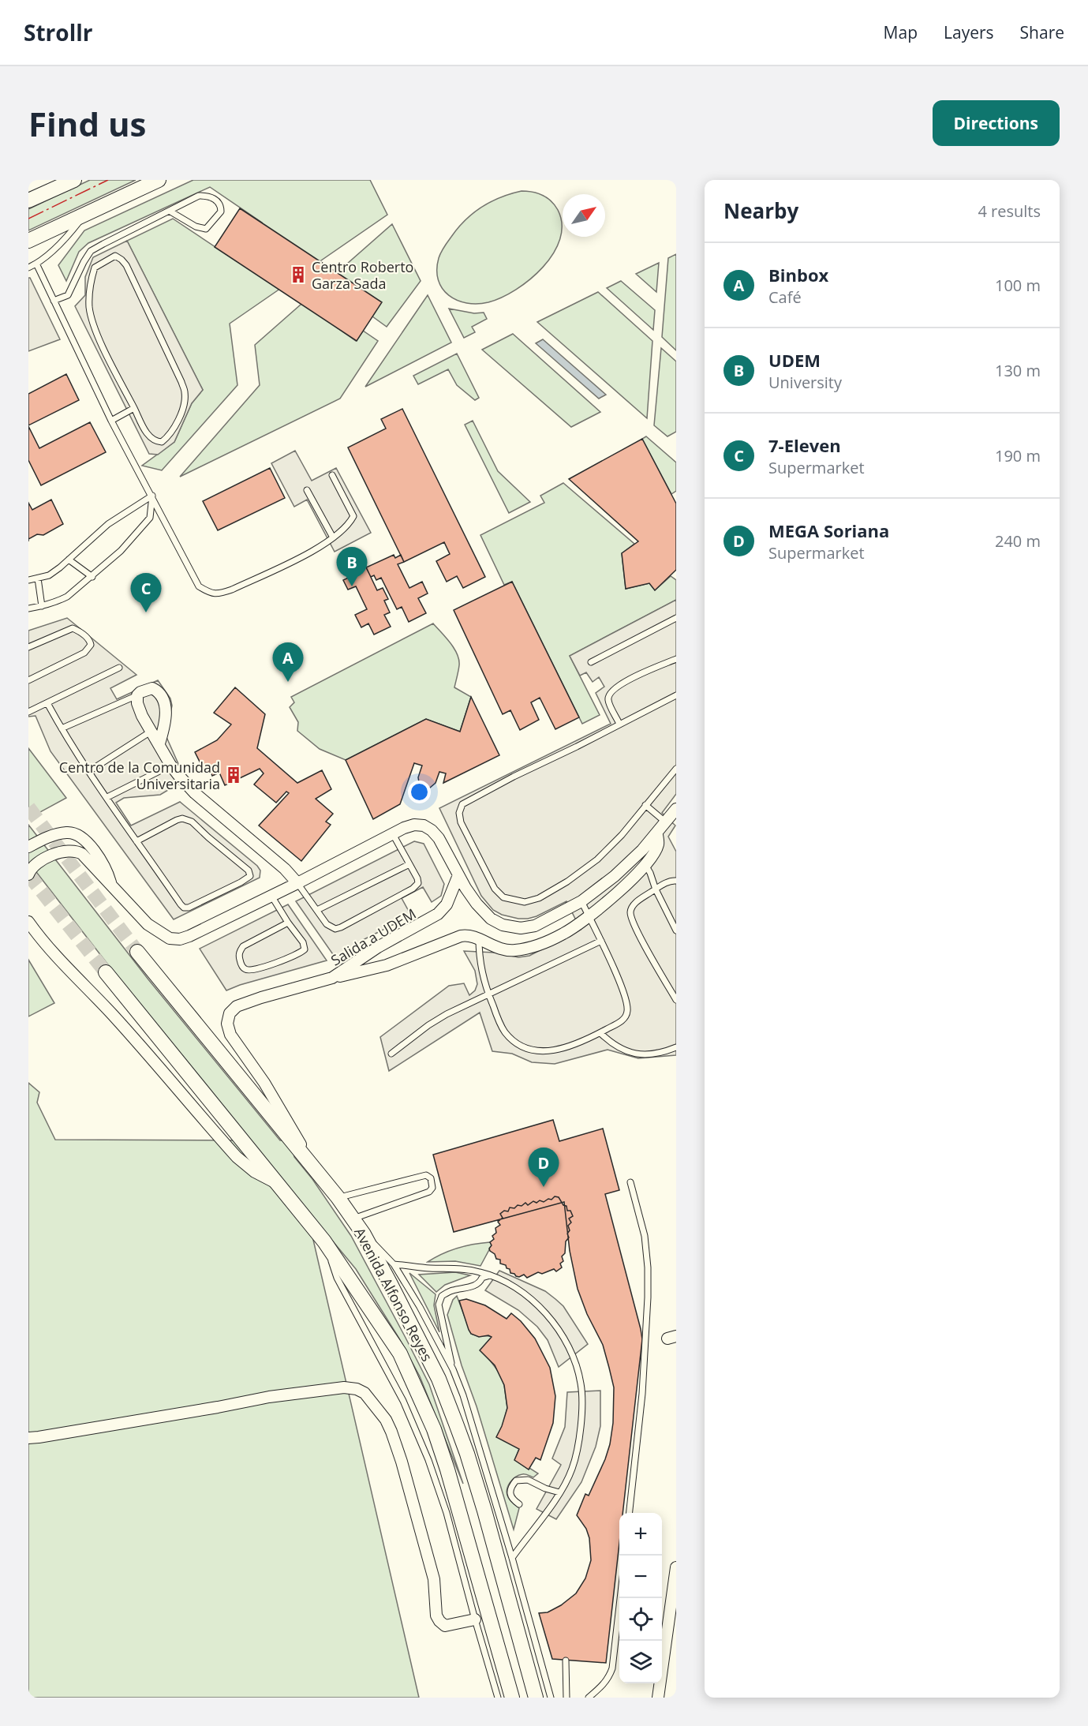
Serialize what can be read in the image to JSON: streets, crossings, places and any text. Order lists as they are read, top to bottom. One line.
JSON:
{"streets":{"main road":["Avenida Alfonso Reyes"],"street":["Salida a UDEM"]},"crossings":[["Salida a UDEM","Avenida Alfonso Reyes"]],"places":{"building":["Centro Roberto Garza Sada","Centro de la Comunidad Universitaria"]},"north":"top right","page":{"header":"Strollr","nav":["Map","Layers","Share"],"buttons":"Directions","title":"Find us","heading":["Nearby","4 results"],"list":[{"mark":"A","name":"Binbox","note":"Café","value":"100 m"},{"mark":"B","name":"UDEM","note":"University","value":"130 m"},{"mark":"C","name":"7-Eleven","note":"Supermarket","value":"190 m"},{"mark":"D","name":"MEGA Soriana","note":"Supermarket","value":"240 m"}],"pins":["B","C","A","D"],"map_buttons":["+","−"]}}
